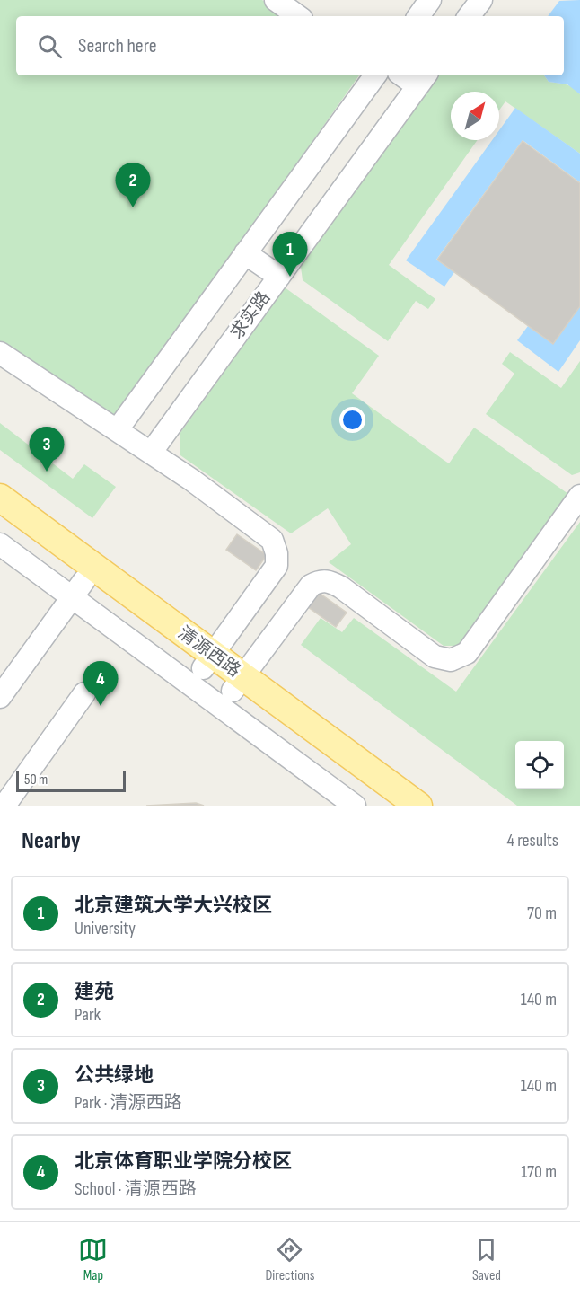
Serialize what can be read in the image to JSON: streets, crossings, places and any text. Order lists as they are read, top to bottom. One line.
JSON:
{"streets":{"main road":["清源西路"],"street":["求实路"]},"scale_bar":"50 m","north":"top right","page":{"search":"Search here","pins":["2","1","3","4"],"scale":"50 m","heading":["Nearby","4 results"],"list":[{"mark":"1","name":"北京建筑大学大兴校区","note":"University","value":"70 m"},{"mark":"2","name":"建苑","note":"Park","value":"140 m"},{"mark":"3","name":"公共绿地","note":"Park · 清源西路","value":"140 m"},{"mark":"4","name":"北京体育职业学院分校区","note":"School · 清源西路","value":"170 m"}],"nav":["Map","Directions","Saved"]}}
